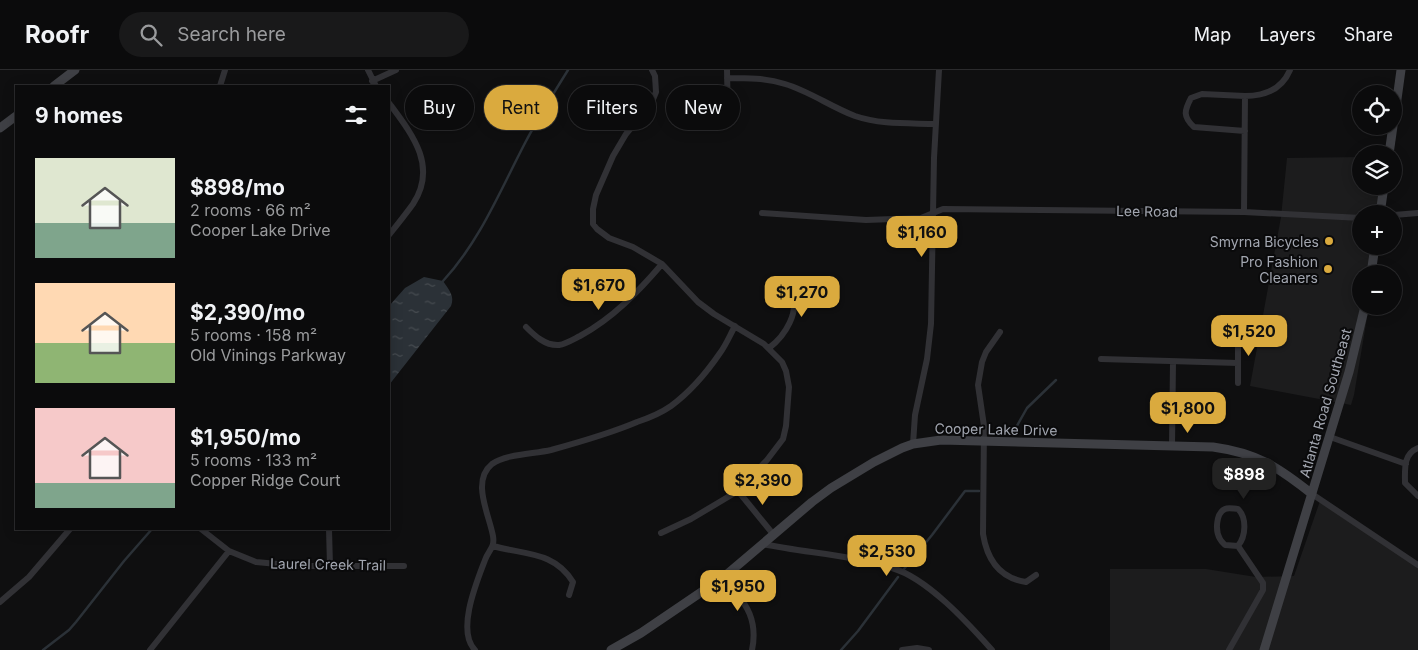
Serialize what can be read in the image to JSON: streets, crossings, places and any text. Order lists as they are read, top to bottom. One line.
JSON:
{"streets":{"street":["Lee Road","Atlanta Road Southeast","Cooper Lake Drive","Laurel Creek Trail"]},"crossings":[["Atlanta Road Southeast","Cooper Lake Drive"]],"places":["Smyrna Bicycles","Pro Fashion Cleaners"],"page":{"header":"Roofr","search":"Search here","nav":["Map","Layers","Share"],"map_buttons":["+","−"],"chip":["Buy","Rent","Filters","New"],"heading":"9 homes","list":[{"name":"$898/mo","note":"2 rooms · 66 m² · Cooper Lake Drive"},{"name":"$2,390/mo","note":"5 rooms · 158 m² · Old Vinings Parkway"},{"name":"$1,950/mo","note":"5 rooms · 133 m² · Copper Ridge Court"}],"price":["$1,160","$1,670","$1,270","$1,520","$1,800","$898","$2,390","$2,530","$1,950"]}}
